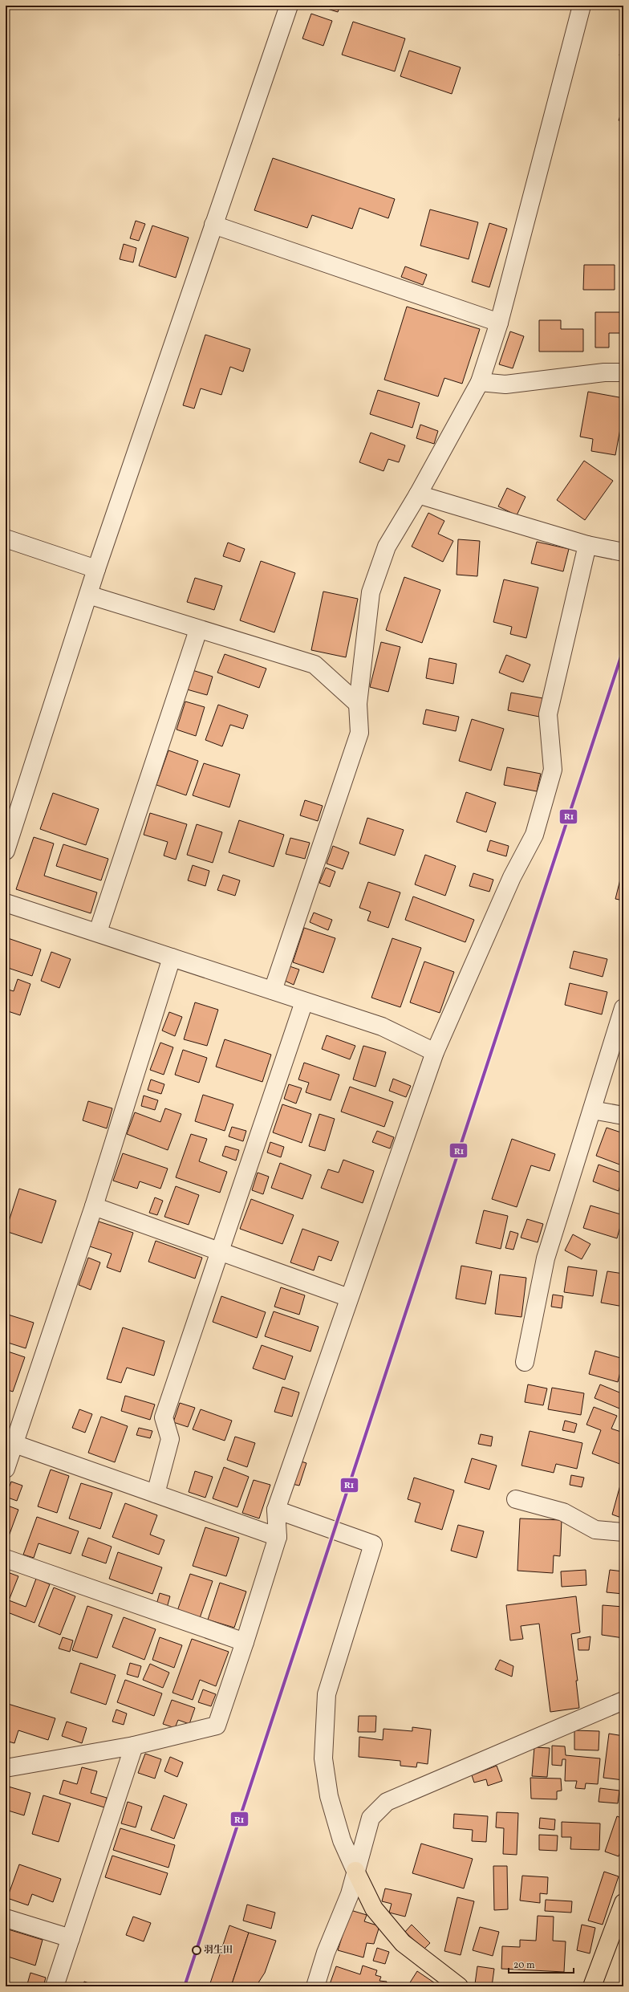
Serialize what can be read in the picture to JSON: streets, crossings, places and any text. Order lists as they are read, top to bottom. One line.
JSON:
{"places":["羽生田"],"lines":["transit line R1"],"scale_bar":"20 m"}
